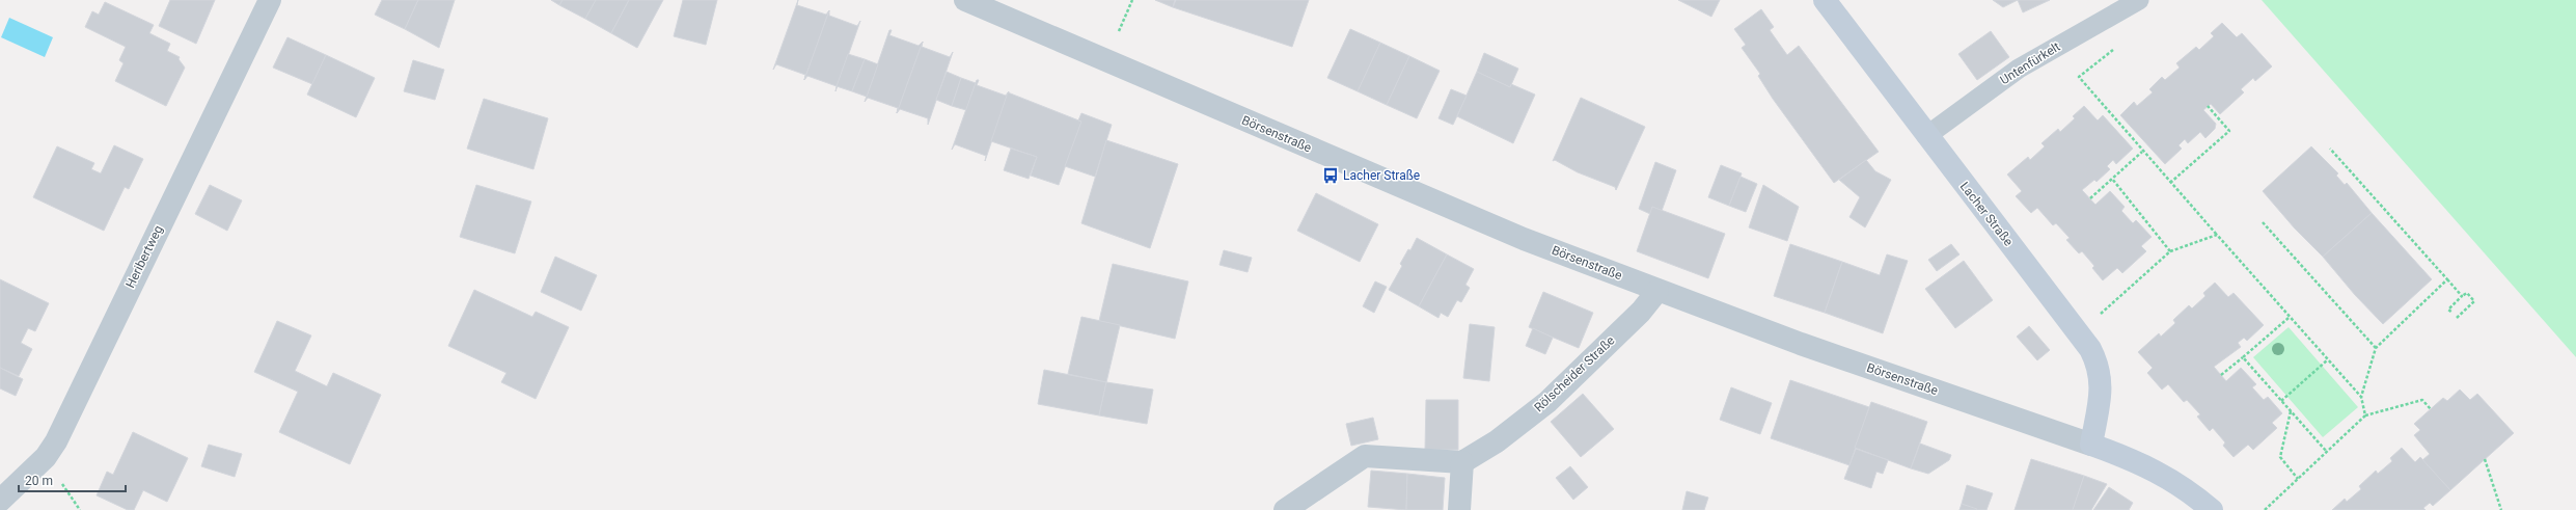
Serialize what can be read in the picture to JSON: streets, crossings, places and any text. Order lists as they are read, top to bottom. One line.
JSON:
{"streets":{"street":["Börsenstraße","Lacher Straße","Heribertweg","Rölscheider Straße"],"lane":["Untenfürkelt"]},"crossings":[["Untenfürkelt","Lacher Straße"],["Börsenstraße","Lacher Straße"],["Börsenstraße","Rölscheider Straße"]],"places":{"bus stop":["Lacher Straße"]},"scale_bar":"20 m"}
